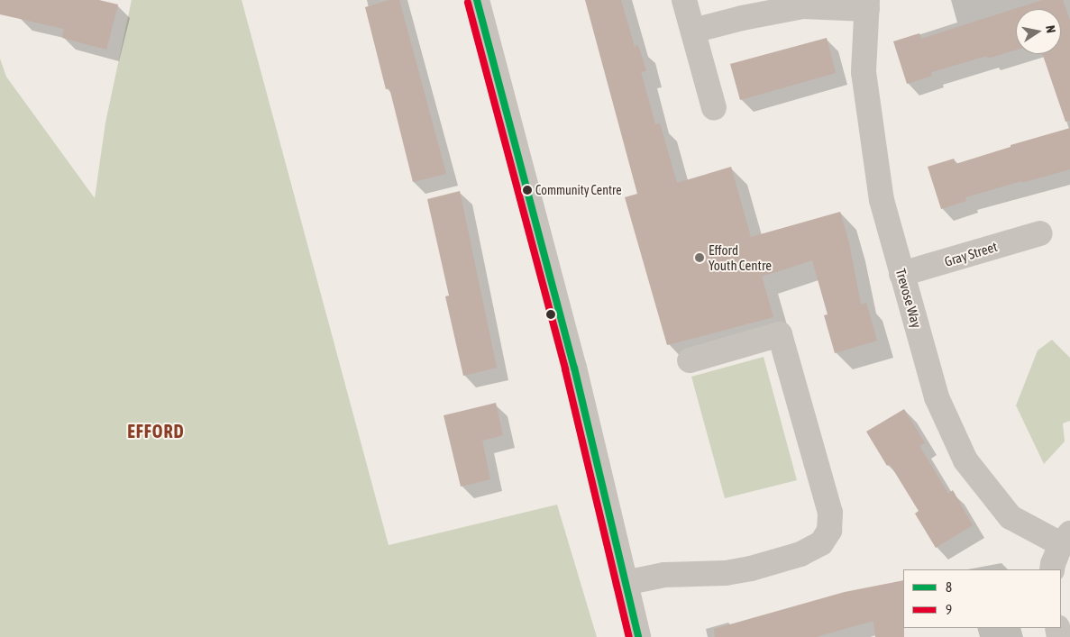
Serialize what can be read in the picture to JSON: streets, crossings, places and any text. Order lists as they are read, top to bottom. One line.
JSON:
{"streets":{"street":["Gray Street","Trevose Way"]},"crossings":[["Gray Street","Trevose Way"]],"districts":["EFFORD"],"places":["Community Centre","Efford Youth Centre"],"lines":["transit line 8","transit line 9"],"legend":["8","9"],"north":"right"}
